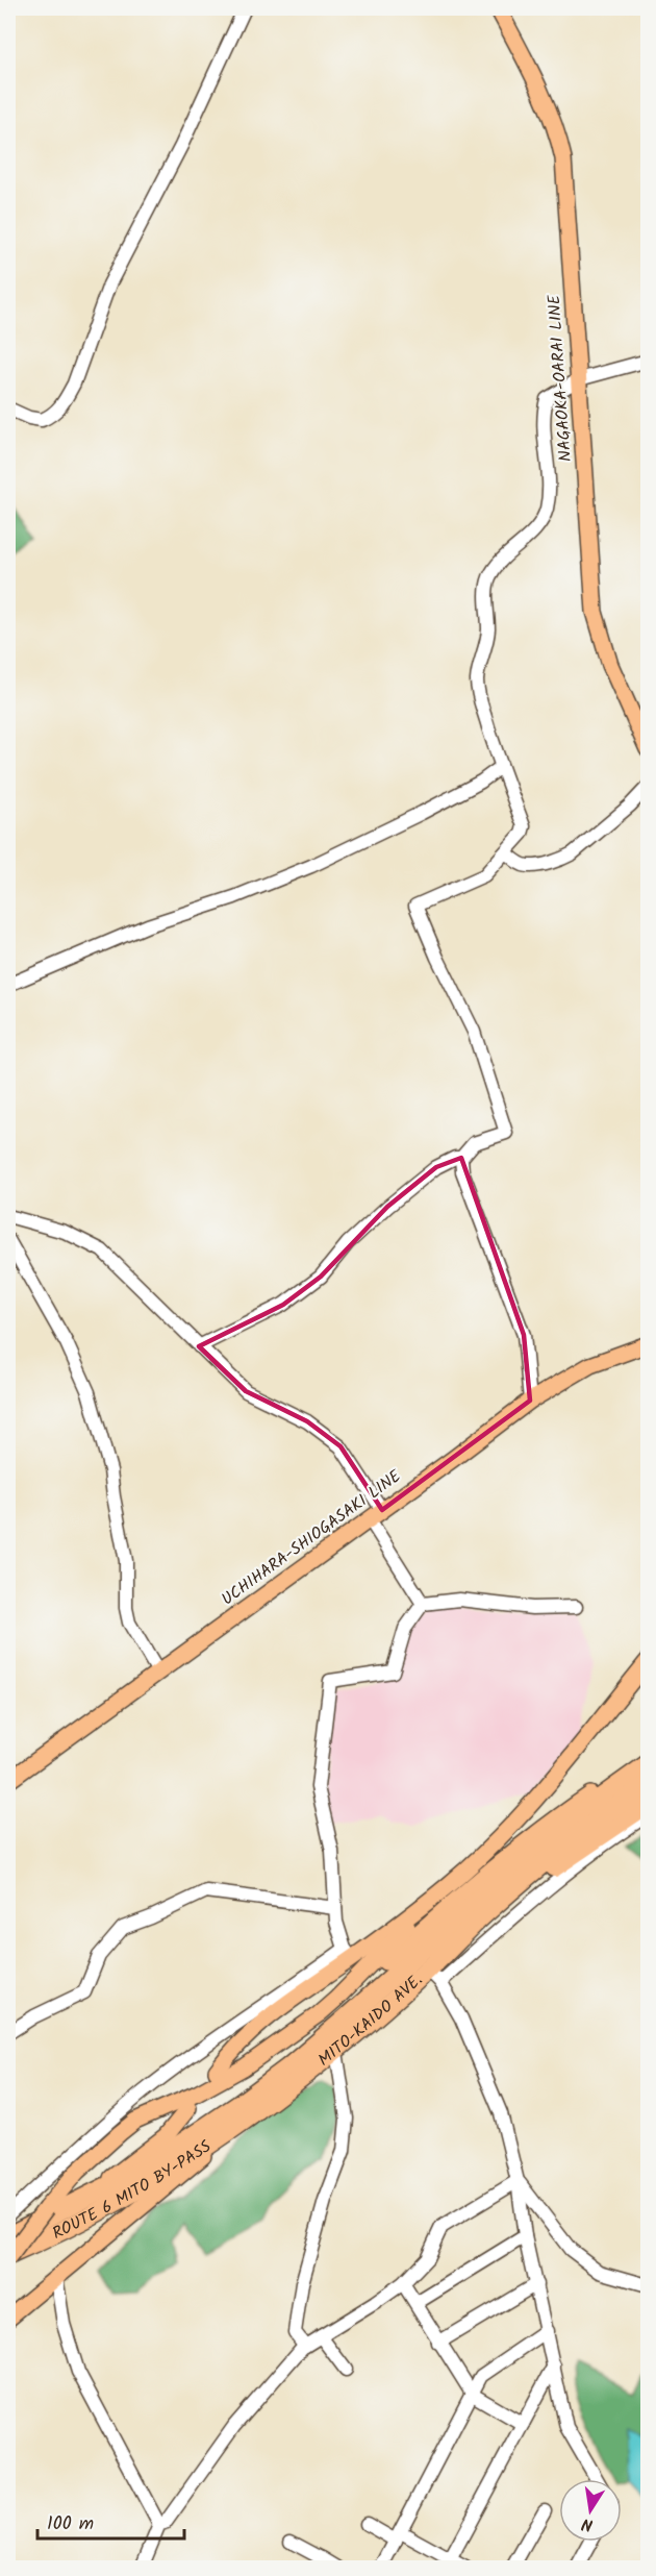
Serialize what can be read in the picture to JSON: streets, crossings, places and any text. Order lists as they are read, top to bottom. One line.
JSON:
{"streets":{"highway":["MITO-KAIDO AVE.","ROUTE 6 MITO BY-PASS"],"main road":["NAGAOKA-OARAI LINE","UCHIHARA-SHIOGASAKI LINE"]},"crossings":[["MITO-KAIDO AVE.","ROUTE 6 MITO BY-PASS"]],"scale_bar":"100 m","north":"bottom"}
